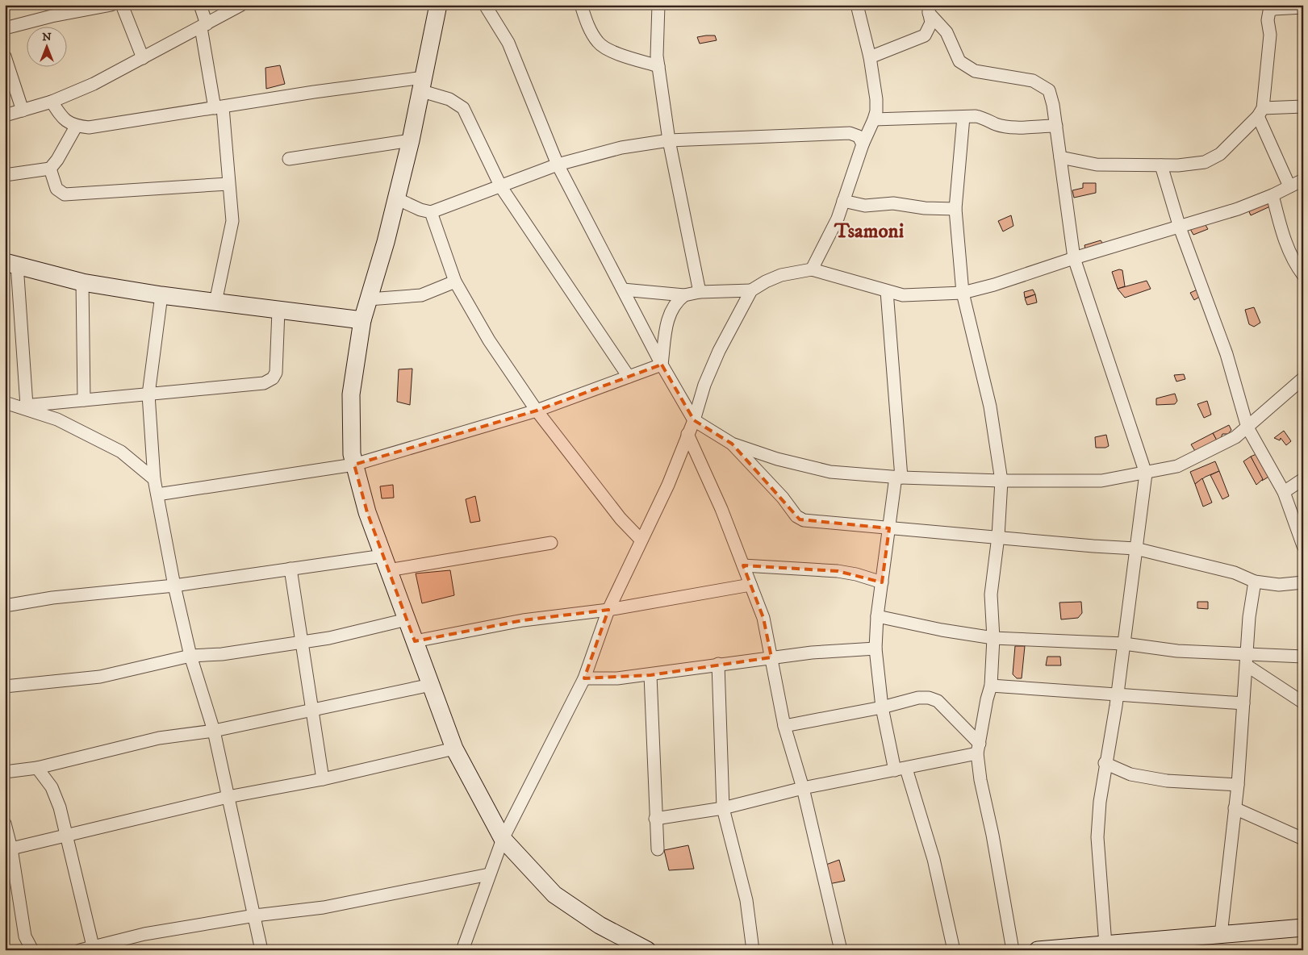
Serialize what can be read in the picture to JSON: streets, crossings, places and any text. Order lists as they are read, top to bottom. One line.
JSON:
{"districts":["Tsamoni"],"north":"top"}
